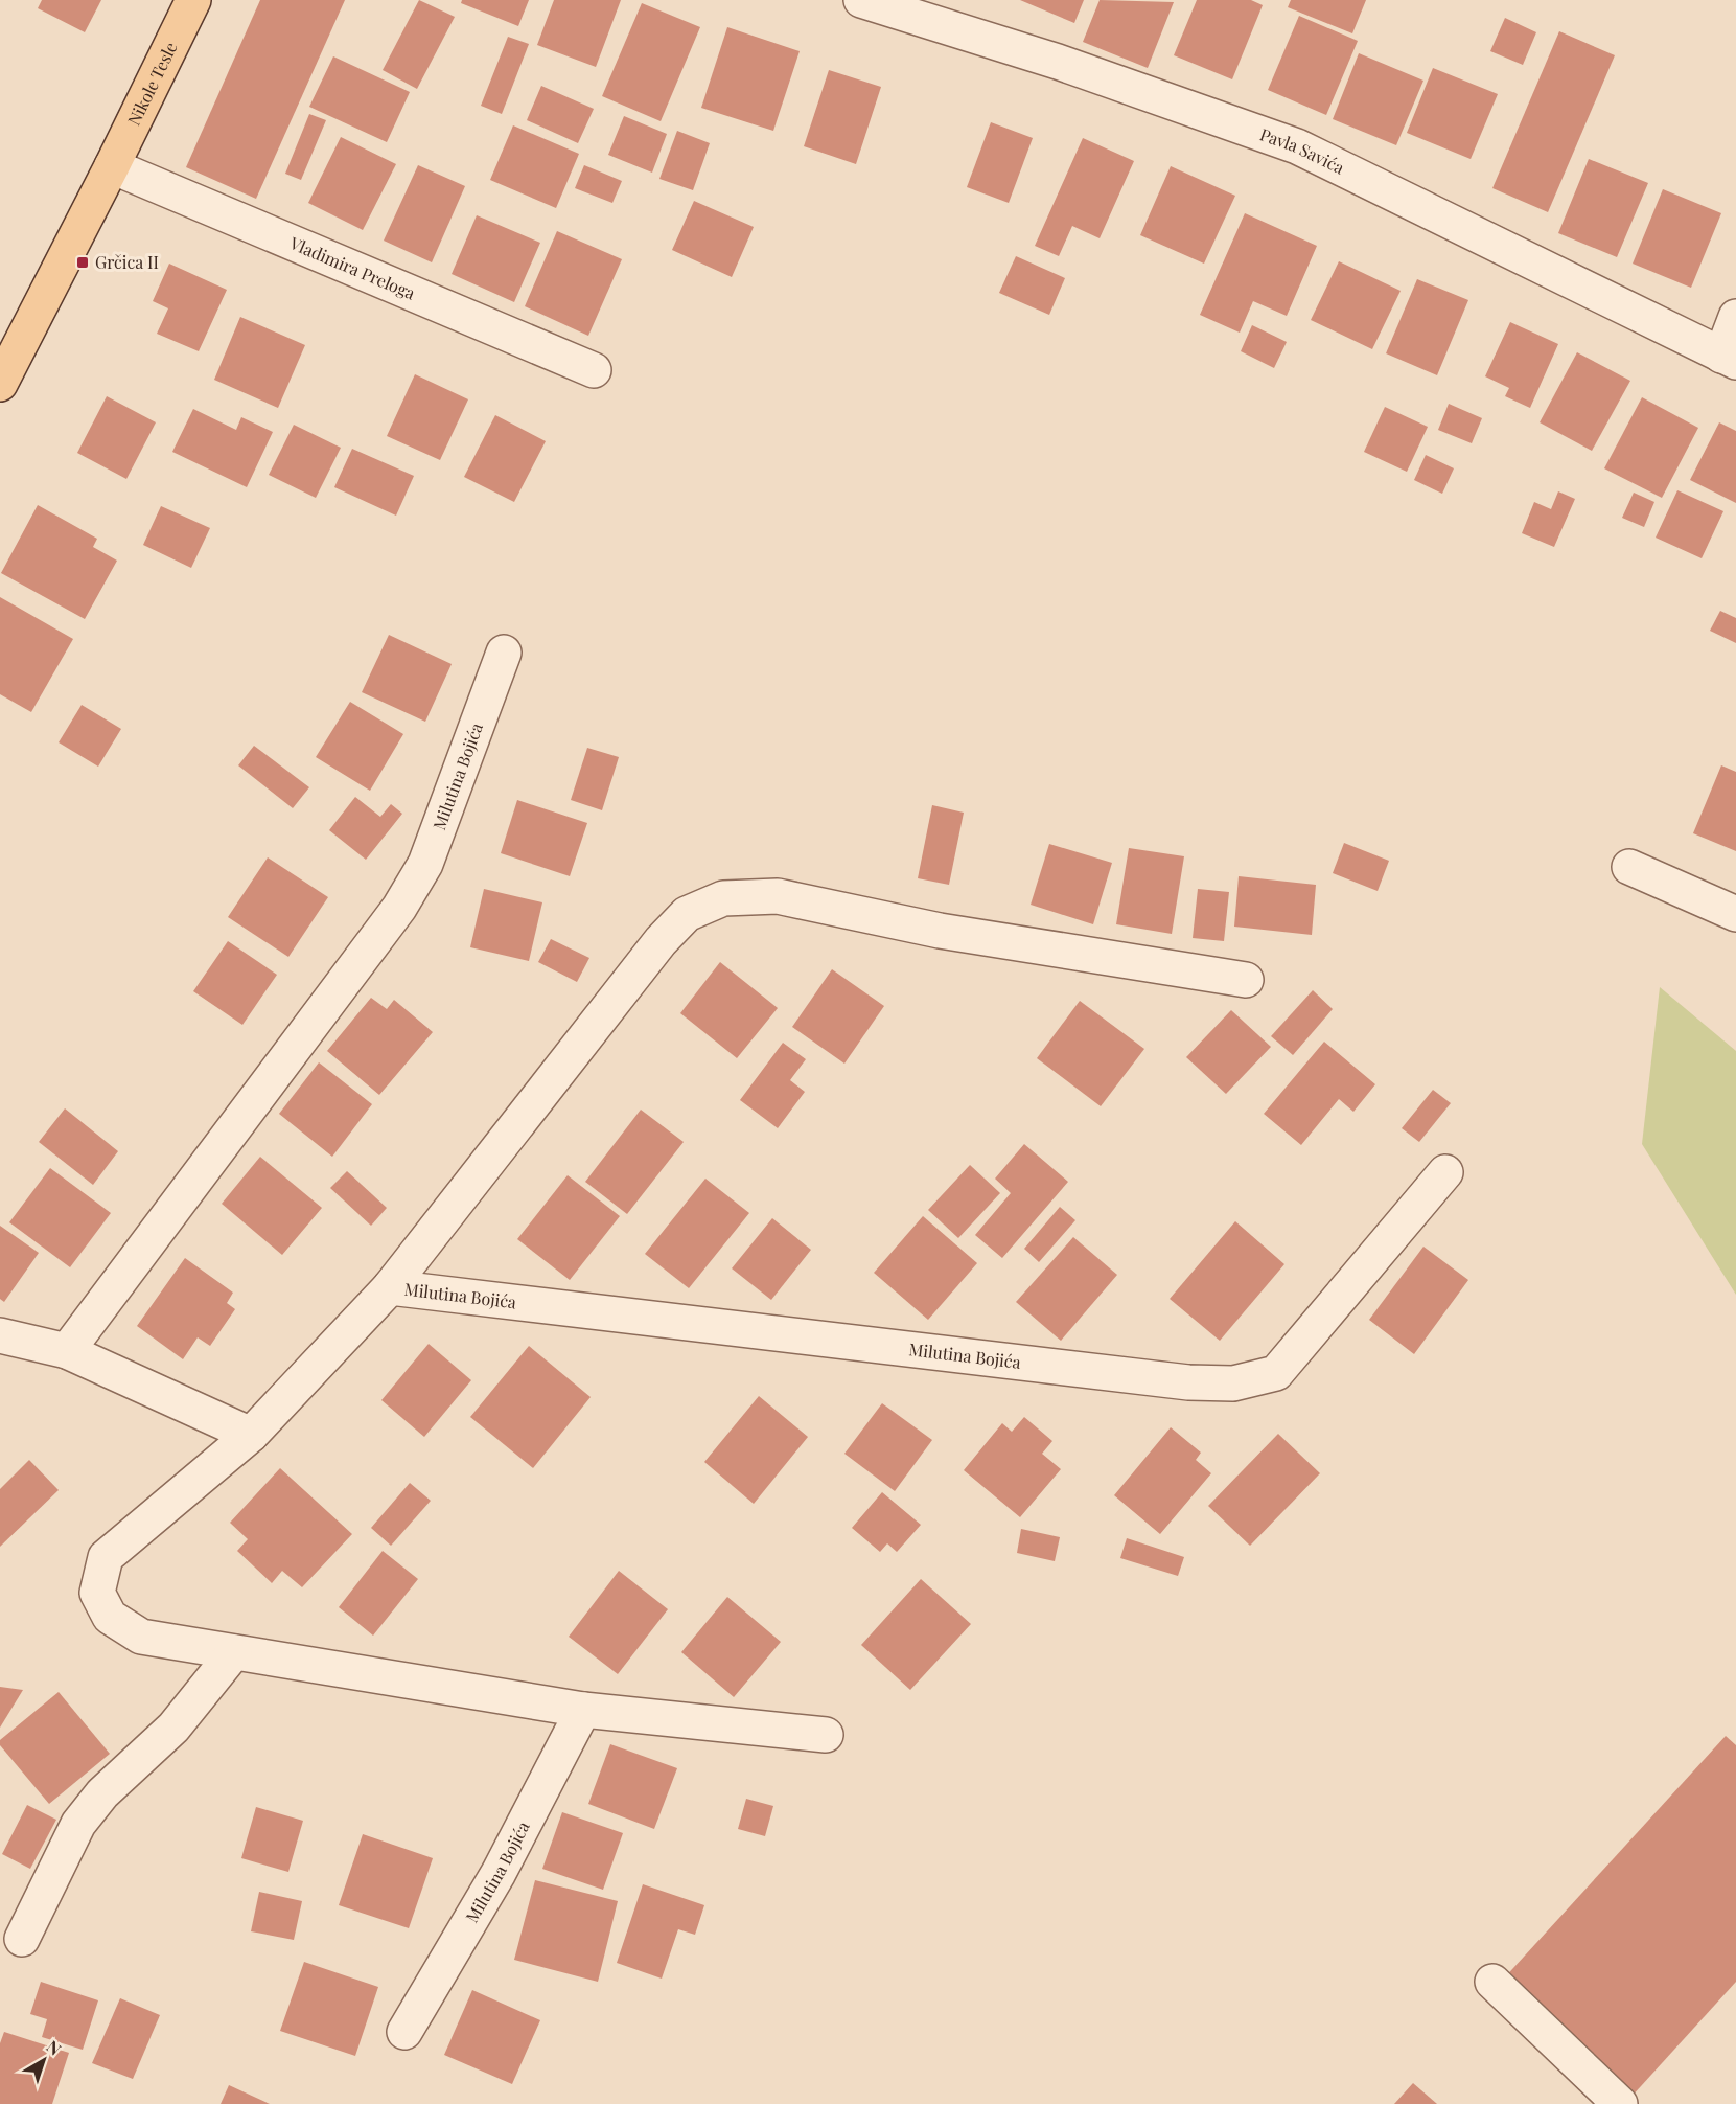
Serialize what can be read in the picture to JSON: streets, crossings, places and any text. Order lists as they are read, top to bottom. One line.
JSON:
{"streets":{"main road":["Nikole Tesle"],"street":["Pavla Savića","Vladimira Preloga","Milutina Bojića"]},"crossings":[["Nikole Tesle","Vladimira Preloga"]],"places":{"transit":["Grčica II"]},"north":"top right"}
